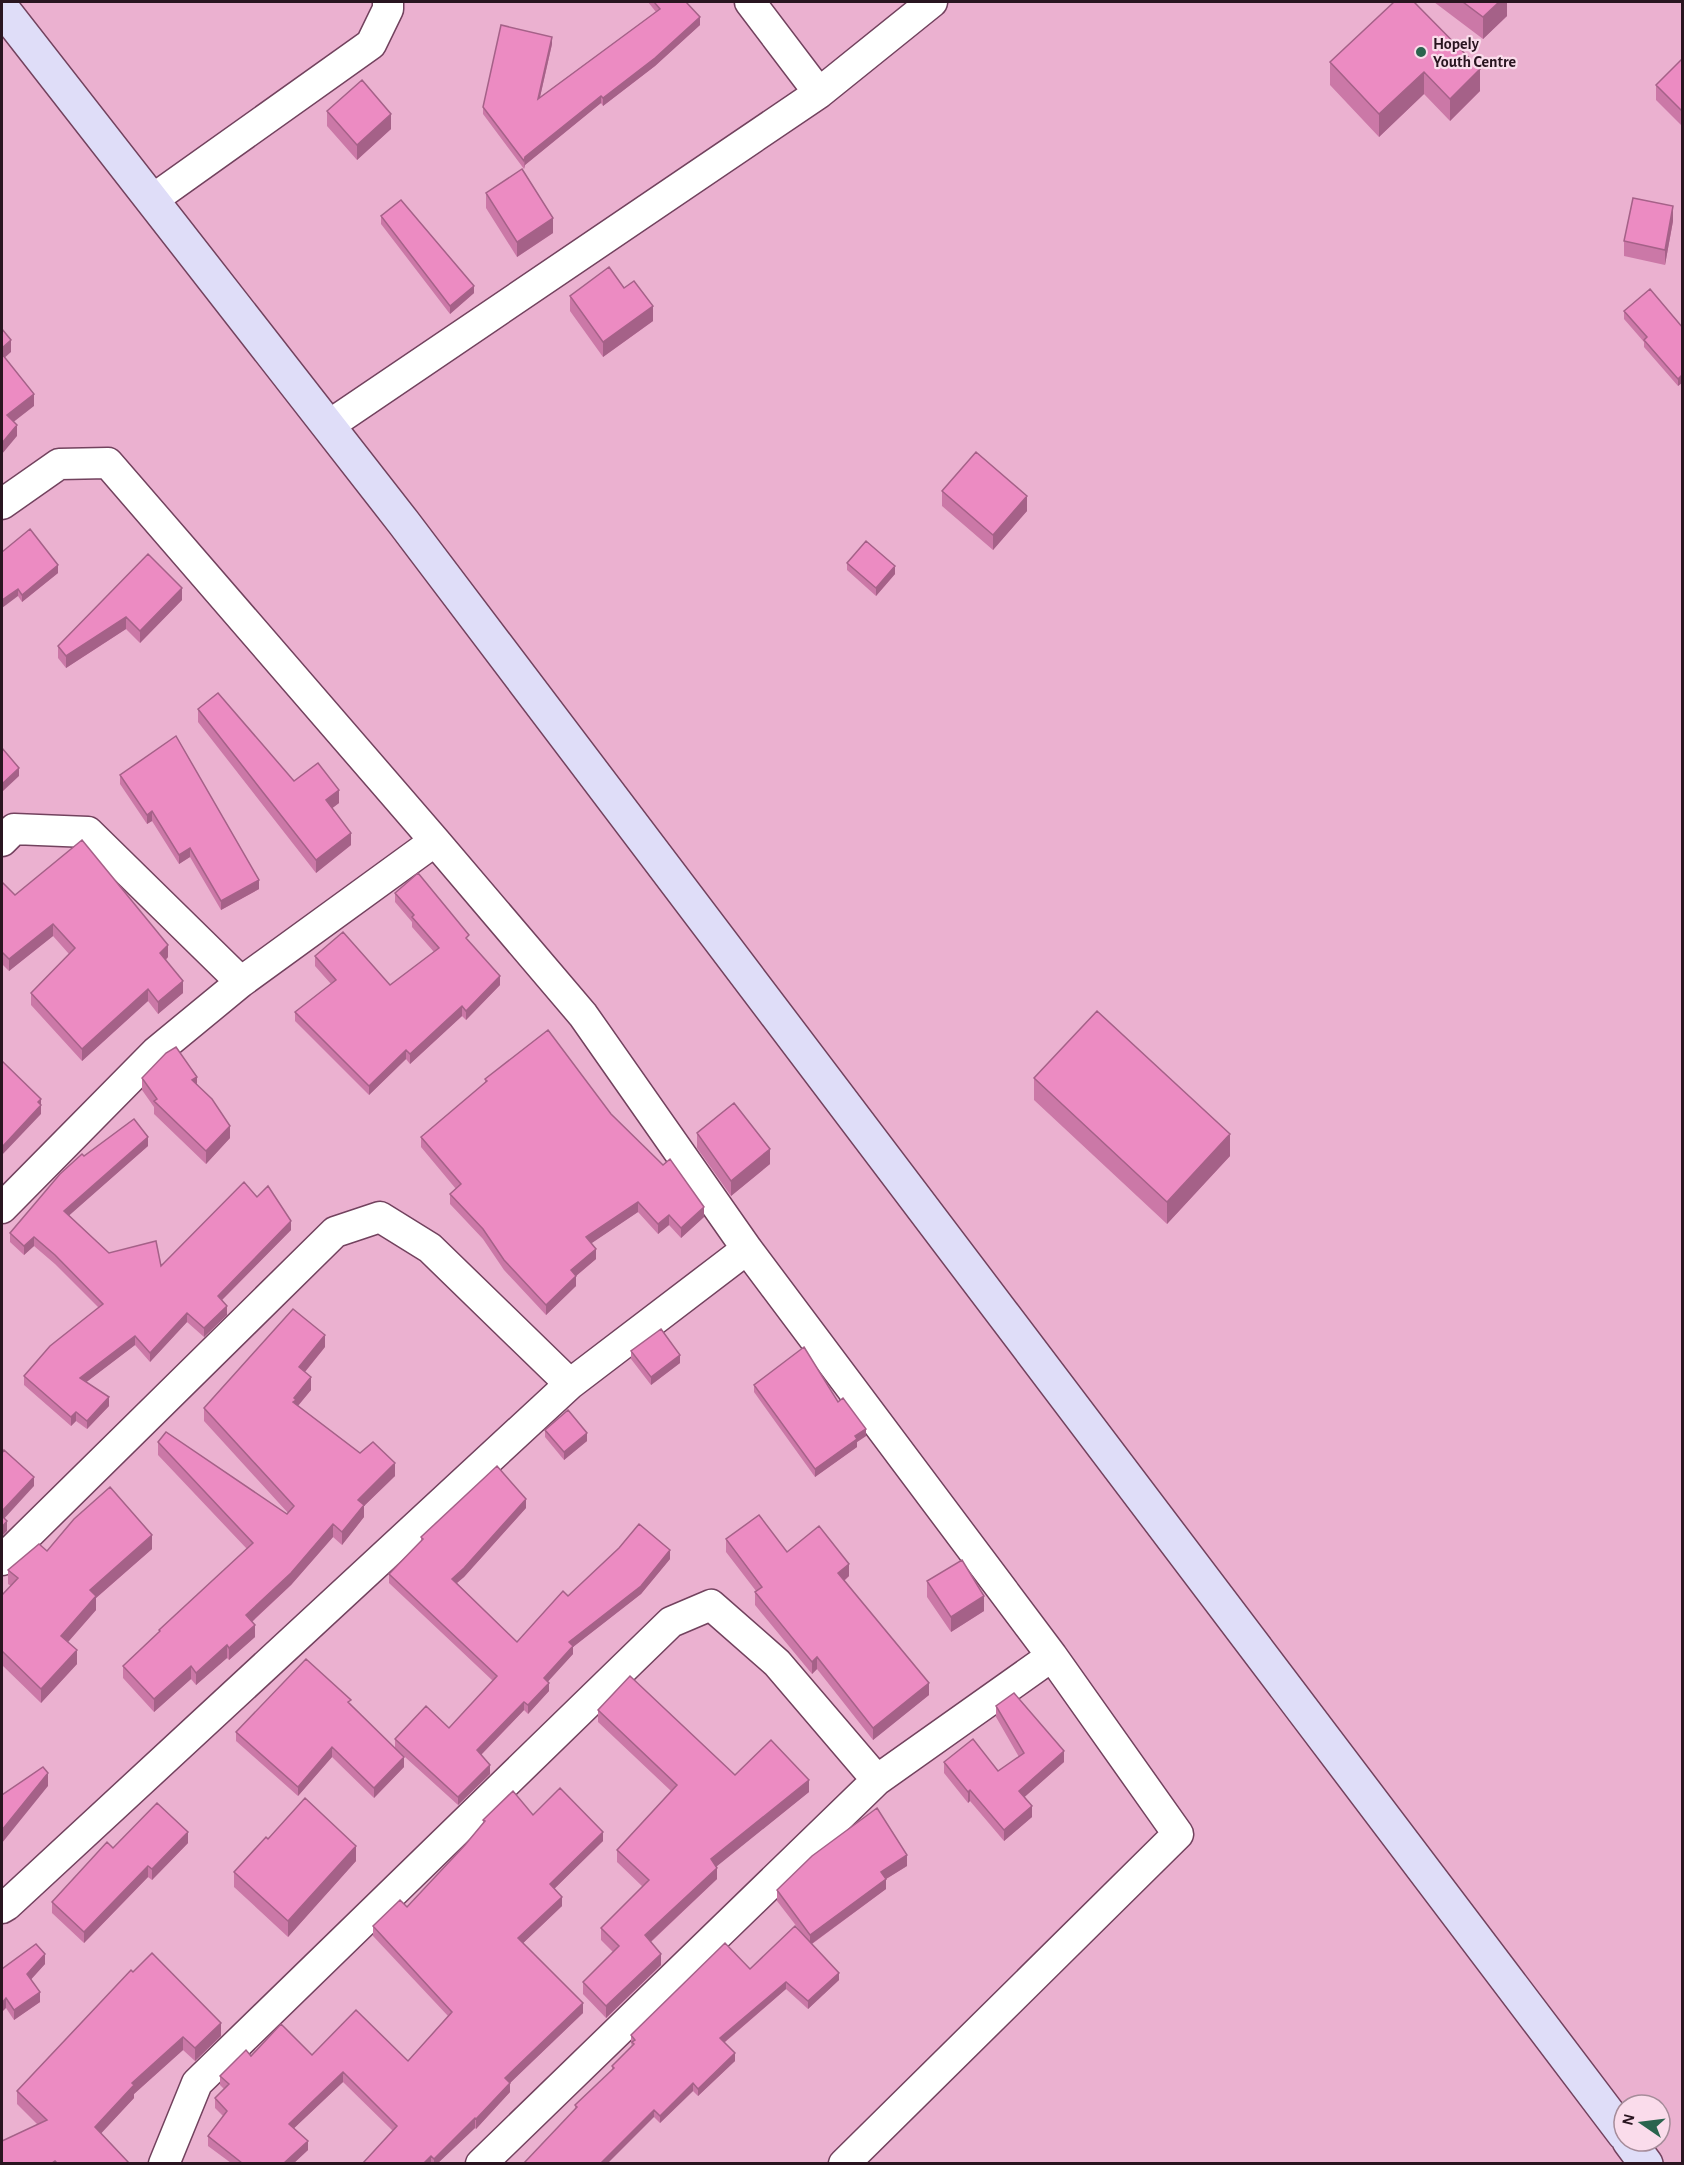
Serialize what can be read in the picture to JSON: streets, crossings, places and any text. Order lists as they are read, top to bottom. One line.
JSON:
{"places":["Hopely Youth Centre"],"north":"left"}
